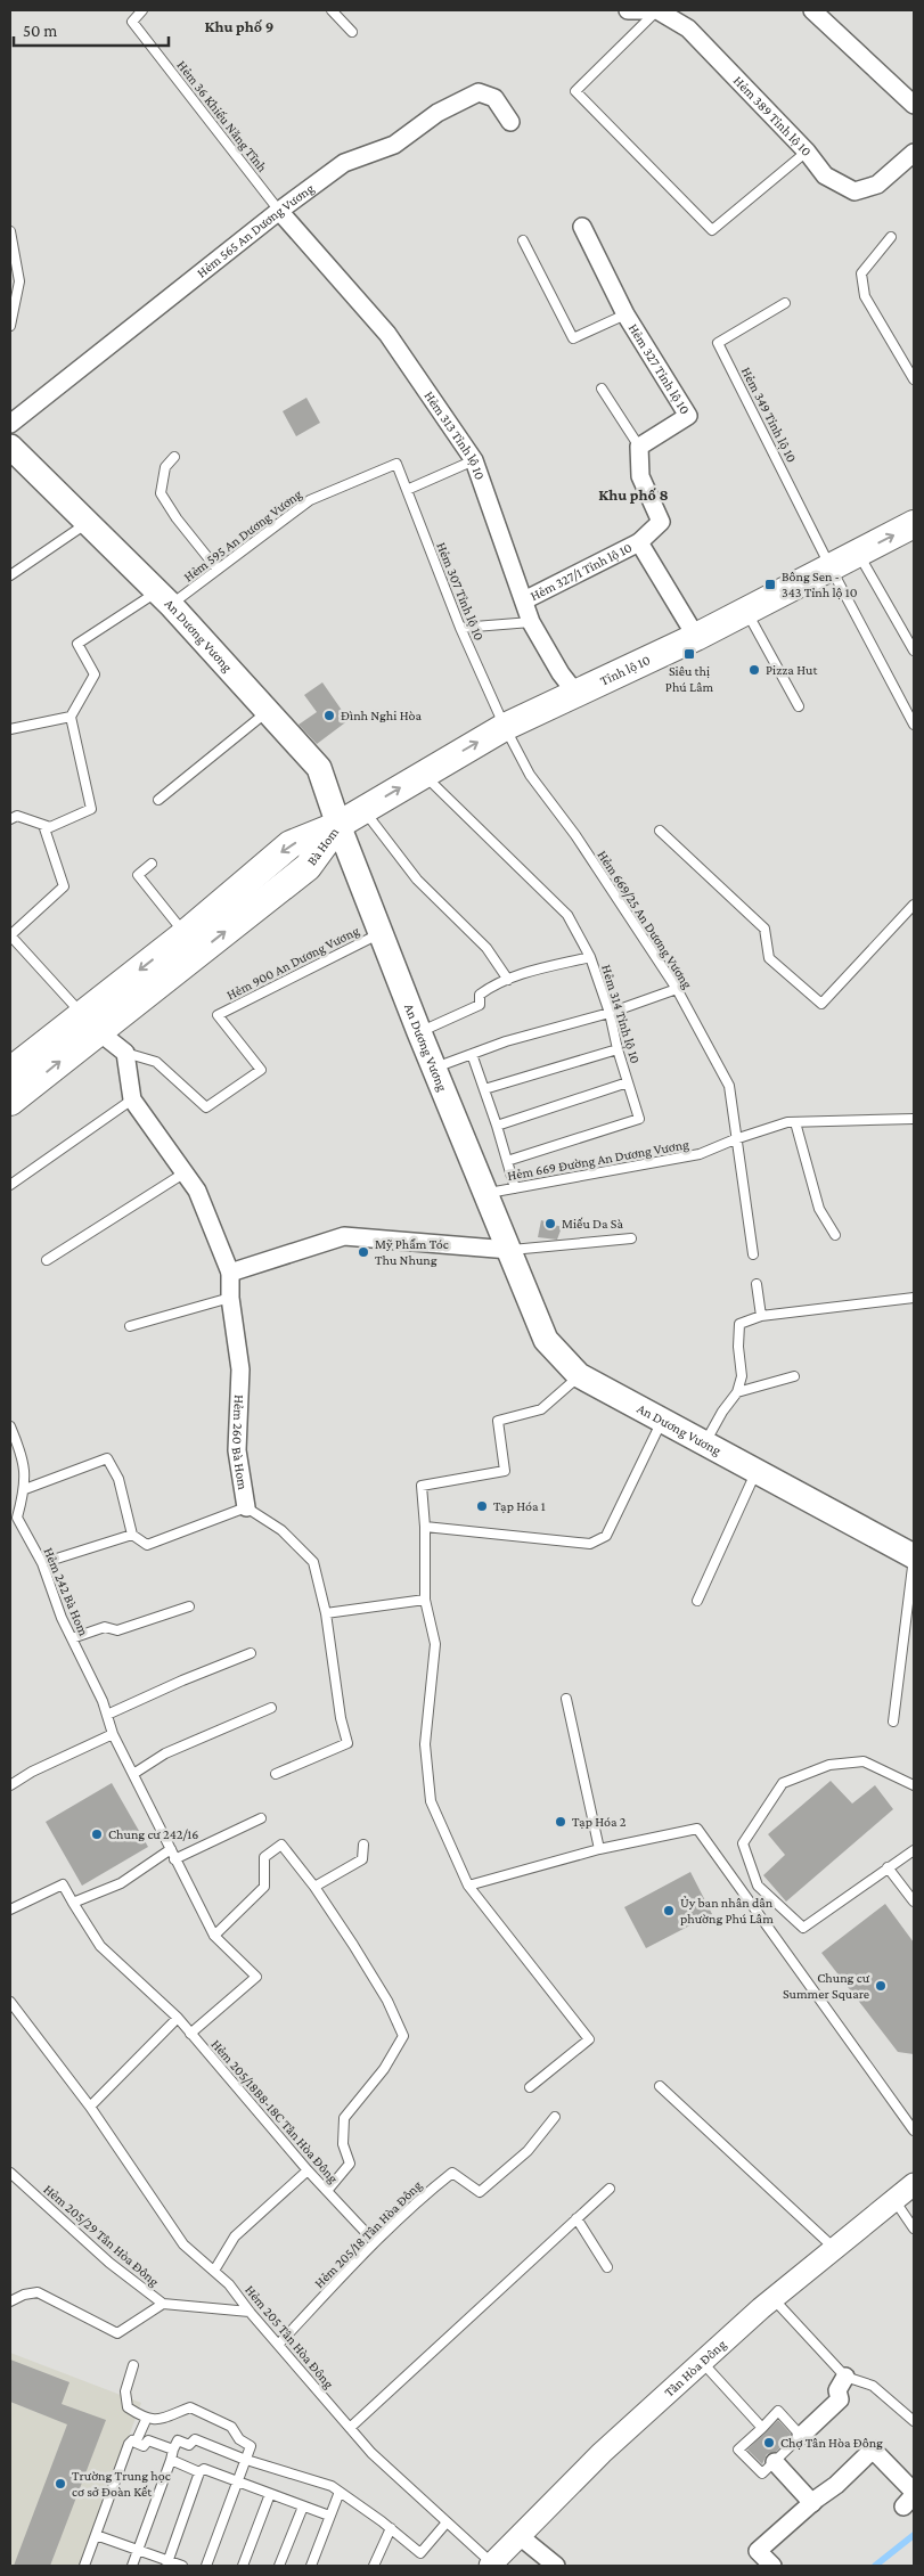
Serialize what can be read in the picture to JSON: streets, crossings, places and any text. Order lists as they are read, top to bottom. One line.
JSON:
{"streets":{"main road":["An Dương Vương","Tỉnh lộ 10","Bà Hom"],"street":["Hẻm 389 Tỉnh lộ 10","Hẻm 565 An Dương Vương","Hẻm 327 Tỉnh lộ 10","Hẻm 313 Tỉnh lộ 10","Hẻm 327/1 Tỉnh lộ 10","Hẻm 260 Bà Hom","Tân Hòa Đông"],"lane":["Hẻm 36 Khiếu Năng Tĩnh","Hẻm 349 Tỉnh lộ 10","Hẻm 595 An Dương Vương","Hẻm 307 Tỉnh lộ 10","Hẻm 669/25 An Dương Vương","Hẻm 900 An Dương Vương","Hẻm 314 Tỉnh lộ 10","Hẻm 669 Đường An Dương Vương","Hẻm 242 Bà Hom","Hẻm 205/18B8-18C Tân Hòa Đông","Hẻm 205/18 Tân Hòa Đông","Hẻm 205/29 Tân Hòa Đông","Hẻm 205 Tân Hòa Đông"]},"crossings":[["Hẻm 36 Khiếu Năng Tĩnh","Hẻm 565 An Dương Vương"],["Hẻm 36 Khiếu Năng Tĩnh","Hẻm 313 Tỉnh lộ 10"],["Hẻm 565 An Dương Vương","Hẻm 313 Tỉnh lộ 10"],["Hẻm 349 Tỉnh lộ 10","Tỉnh lộ 10"],["Hẻm 313 Tỉnh lộ 10","Hẻm 327/1 Tỉnh lộ 10"],["Hẻm 313 Tỉnh lộ 10","Tỉnh lộ 10"],["Hẻm 595 An Dương Vương","Hẻm 307 Tỉnh lộ 10"],["Hẻm 595 An Dương Vương","An Dương Vương"],["Hẻm 307 Tỉnh lộ 10","Tỉnh lộ 10"],["Hẻm 307 Tỉnh lộ 10","Hẻm 669/25 An Dương Vương"],["An Dương Vương","Tỉnh lộ 10"],["An Dương Vương","Bà Hom"],["An Dương Vương","Hẻm 900 An Dương Vương"],["An Dương Vương","Hẻm 669 Đường An Dương Vương"],["Tỉnh lộ 10","Bà Hom"],["Tỉnh lộ 10","Hẻm 669/25 An Dương Vương"],["Tỉnh lộ 10","Hẻm 314 Tỉnh lộ 10"],["Hẻm 669/25 An Dương Vương","Hẻm 669 Đường An Dương Vương"],["Hẻm 900 An Dương Vương","Hẻm 260 Bà Hom"],["Hẻm 242 Bà Hom","Hẻm 205/18B8-18C Tân Hòa Đông"],["Hẻm 205/18B8-18C Tân Hòa Đông","Hẻm 205/18 Tân Hòa Đông"],["Hẻm 205/18 Tân Hòa Đông","Hẻm 205 Tân Hòa Đông"],["Hẻm 205/29 Tân Hòa Đông","Hẻm 205 Tân Hòa Đông"],["Hẻm 205 Tân Hòa Đông","Tân Hòa Đông"]],"districts":["Khu phố 9","Khu phố 8"],"places":{"transit":["Bông Sen - 343 Tỉnh lộ 10","Siêu thị Phú Lâm"],"other":["Pizza Hut","Đình Nghi Hòa","Miếu Da Sà","Mỹ Phẩm Tóc Thu Nhung","Tạp Hóa 1","Tạp Hóa 2","Chung cư 242/16","Ủy ban nhân dân phường Phú Lâm","Chung cư Summer Square","Chợ Tân Hòa Đông","Trường Trung học cơ sở Đoàn Kết"]},"scale_bar":"50 m"}
